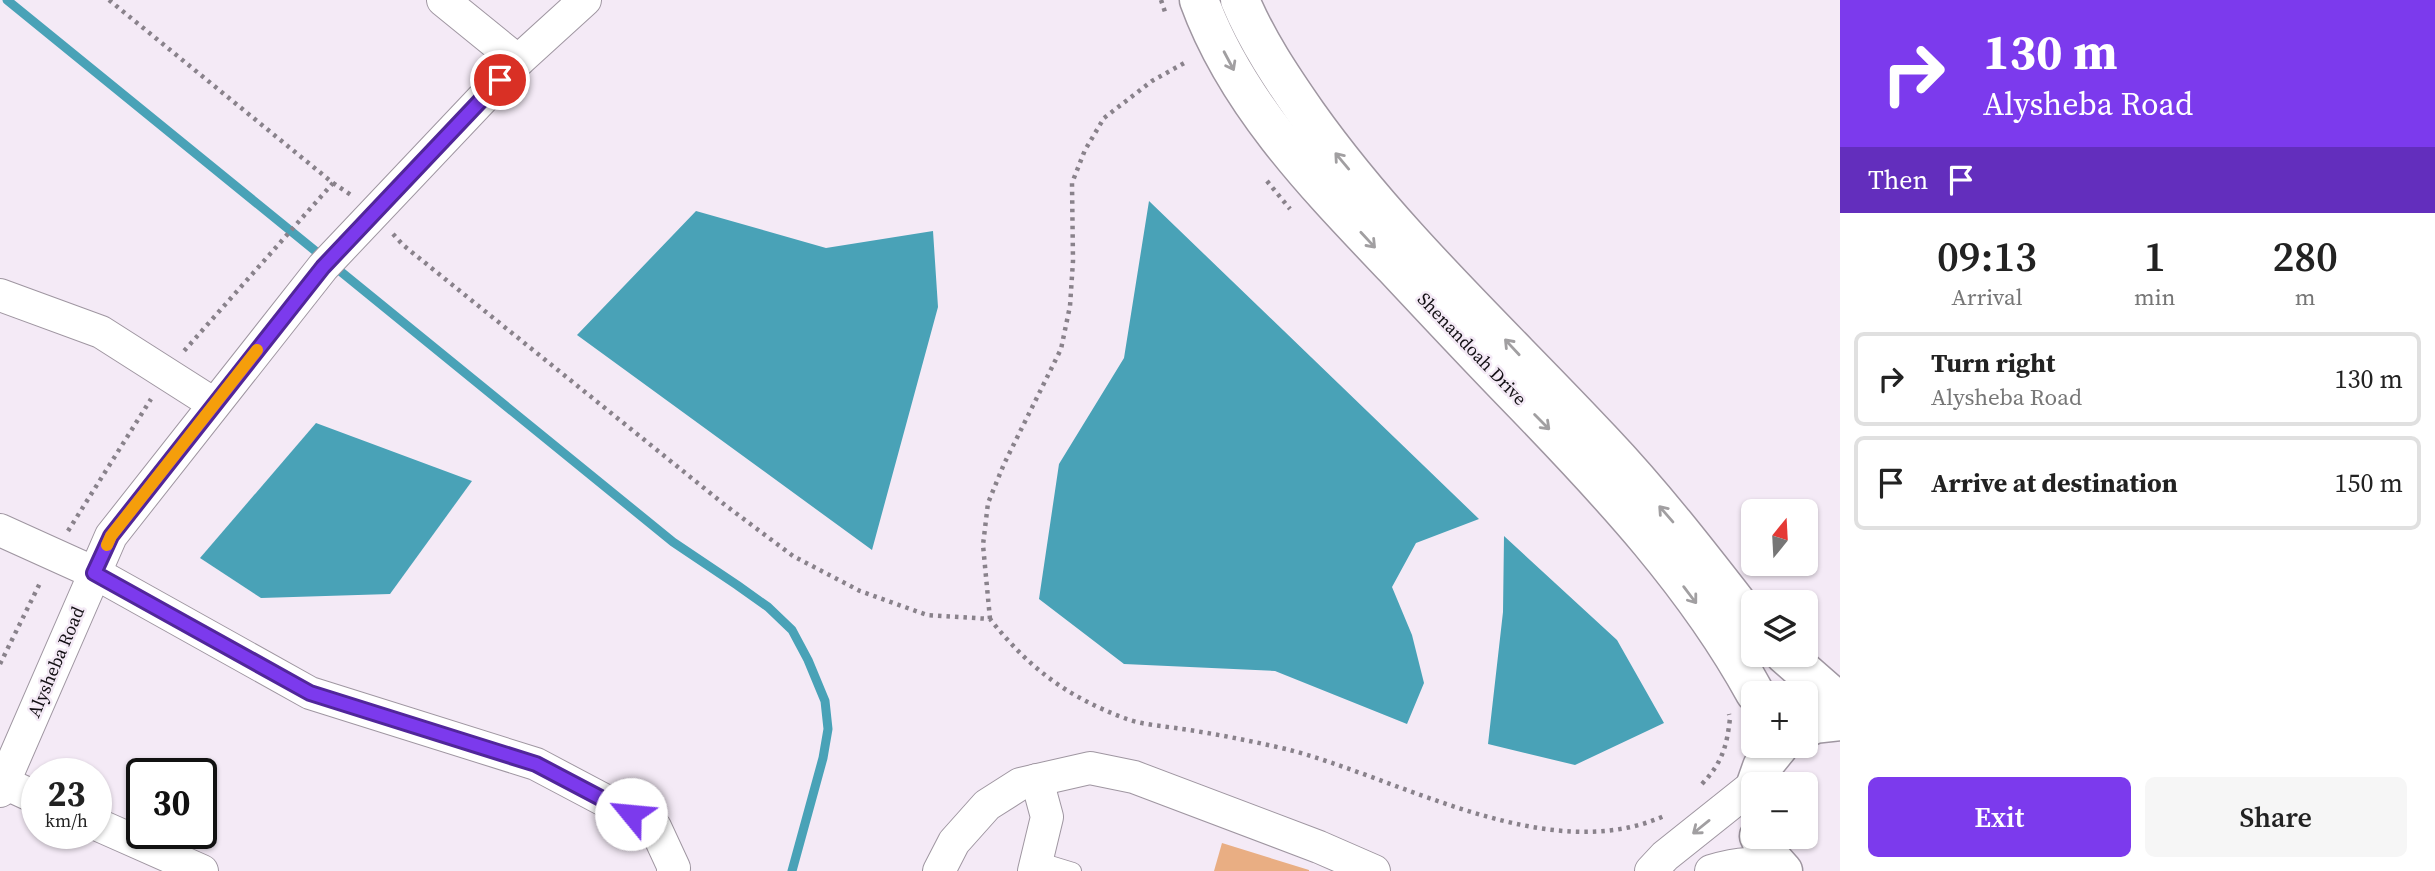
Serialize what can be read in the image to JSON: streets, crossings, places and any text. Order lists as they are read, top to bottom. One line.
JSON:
{"streets":{"street":["Shenandoah Drive","Alysheba Road"]},"north":"top","page":{"turn":["130 m","Alysheba Road"],"then":"Then","eta":["09:13","Arrival","1","min","280","m"],"list":[{"name":"Turn right","note":"Alysheba Road","value":"130 m"},{"name":"Arrive at destination","value":"150 m"}],"map_buttons":["+","−"],"speed":"23 km/h","limit":"30","buttons":["Exit","Share"]}}
